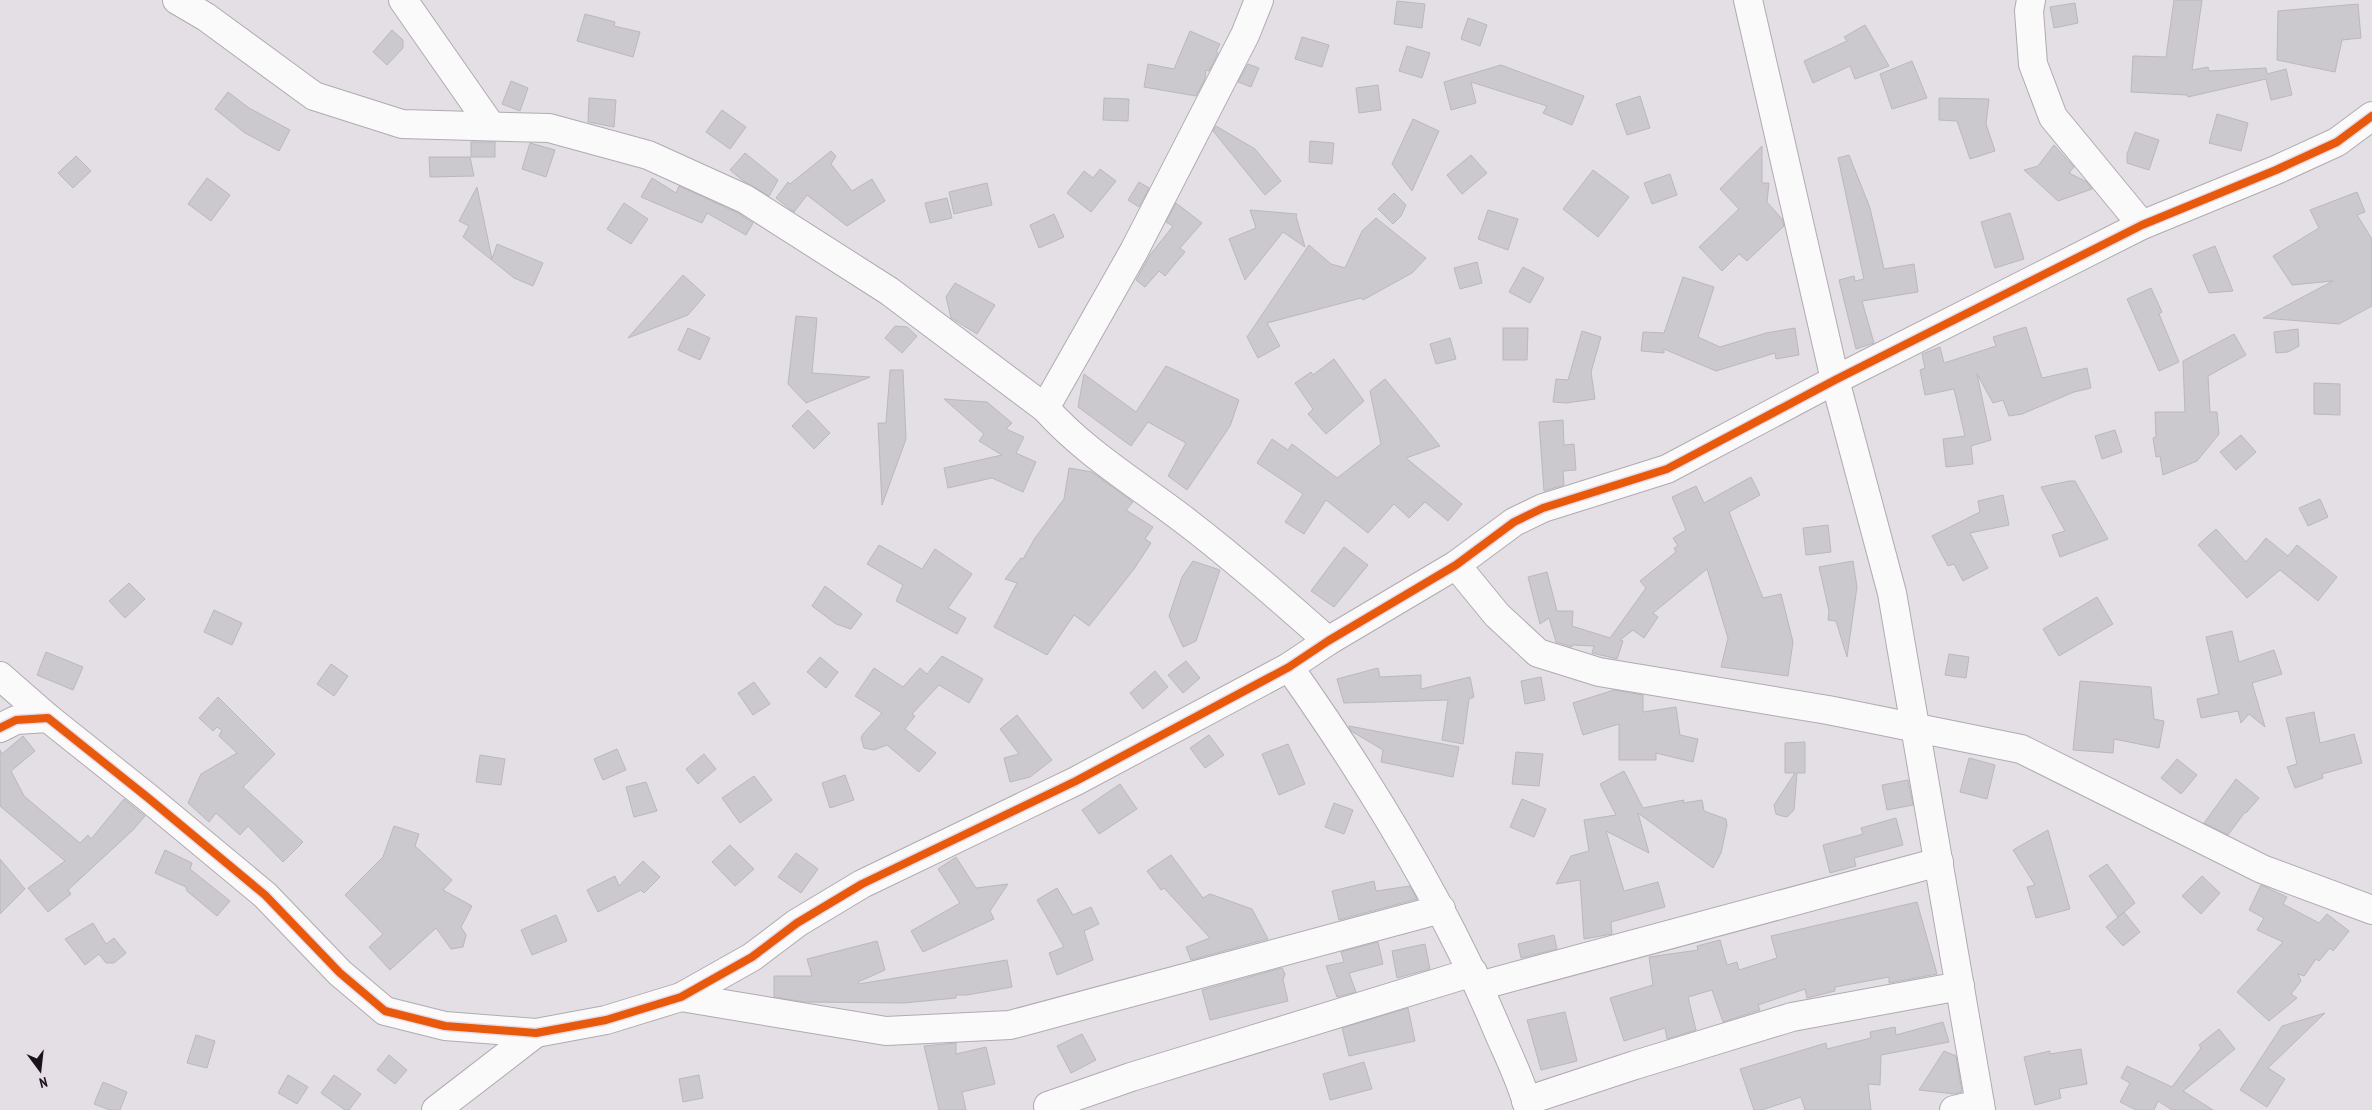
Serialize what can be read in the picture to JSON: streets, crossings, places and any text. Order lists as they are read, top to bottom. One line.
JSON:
{"north":"bottom"}
